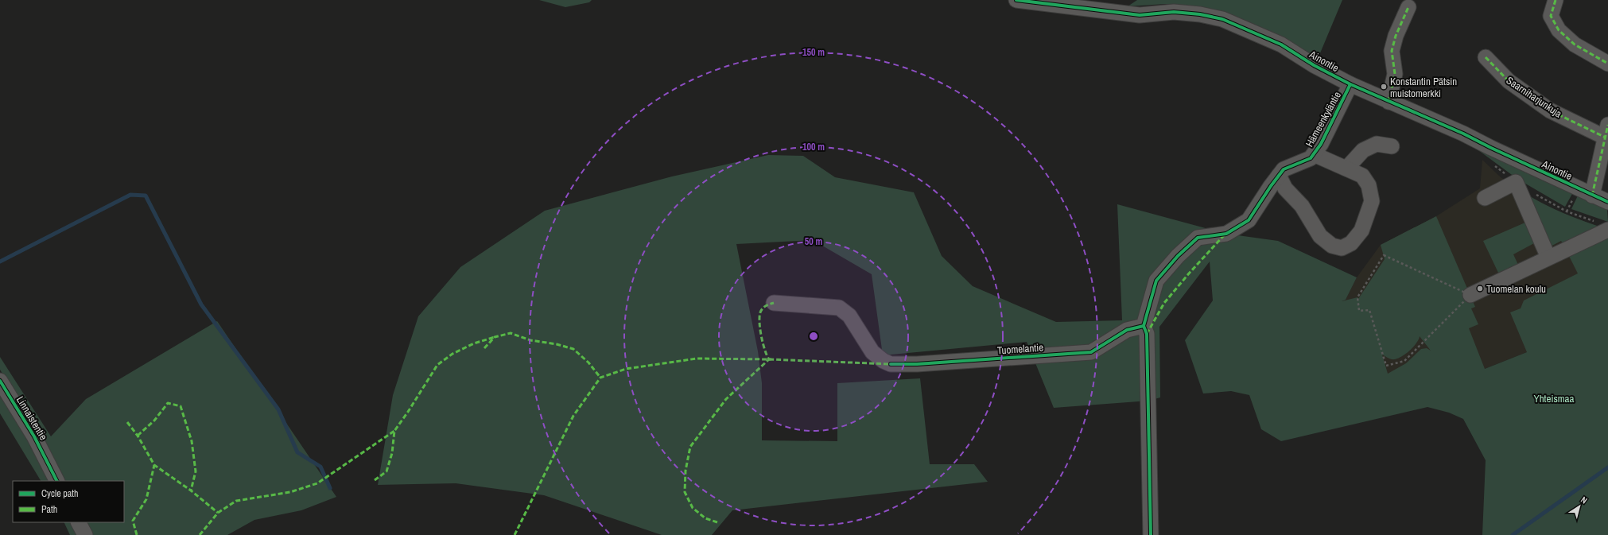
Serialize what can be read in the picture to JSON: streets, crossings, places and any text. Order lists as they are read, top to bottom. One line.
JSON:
{"streets":{"street":["Ainontie","Saarniharjunkuja","Hämeenkyläntie","Tuomelantie","Linnaistentie"]},"crossings":[["Ainontie","Hämeenkyläntie"],["Hämeenkyläntie","Tuomelantie"]],"parks":["Yhteismaa"],"places":["Konstantin Pätsin muistomerkki","Tuomelan koulu"],"legend":["Cycle path","Path"],"north":"top right","rings":["150 m","100 m","50 m"]}
